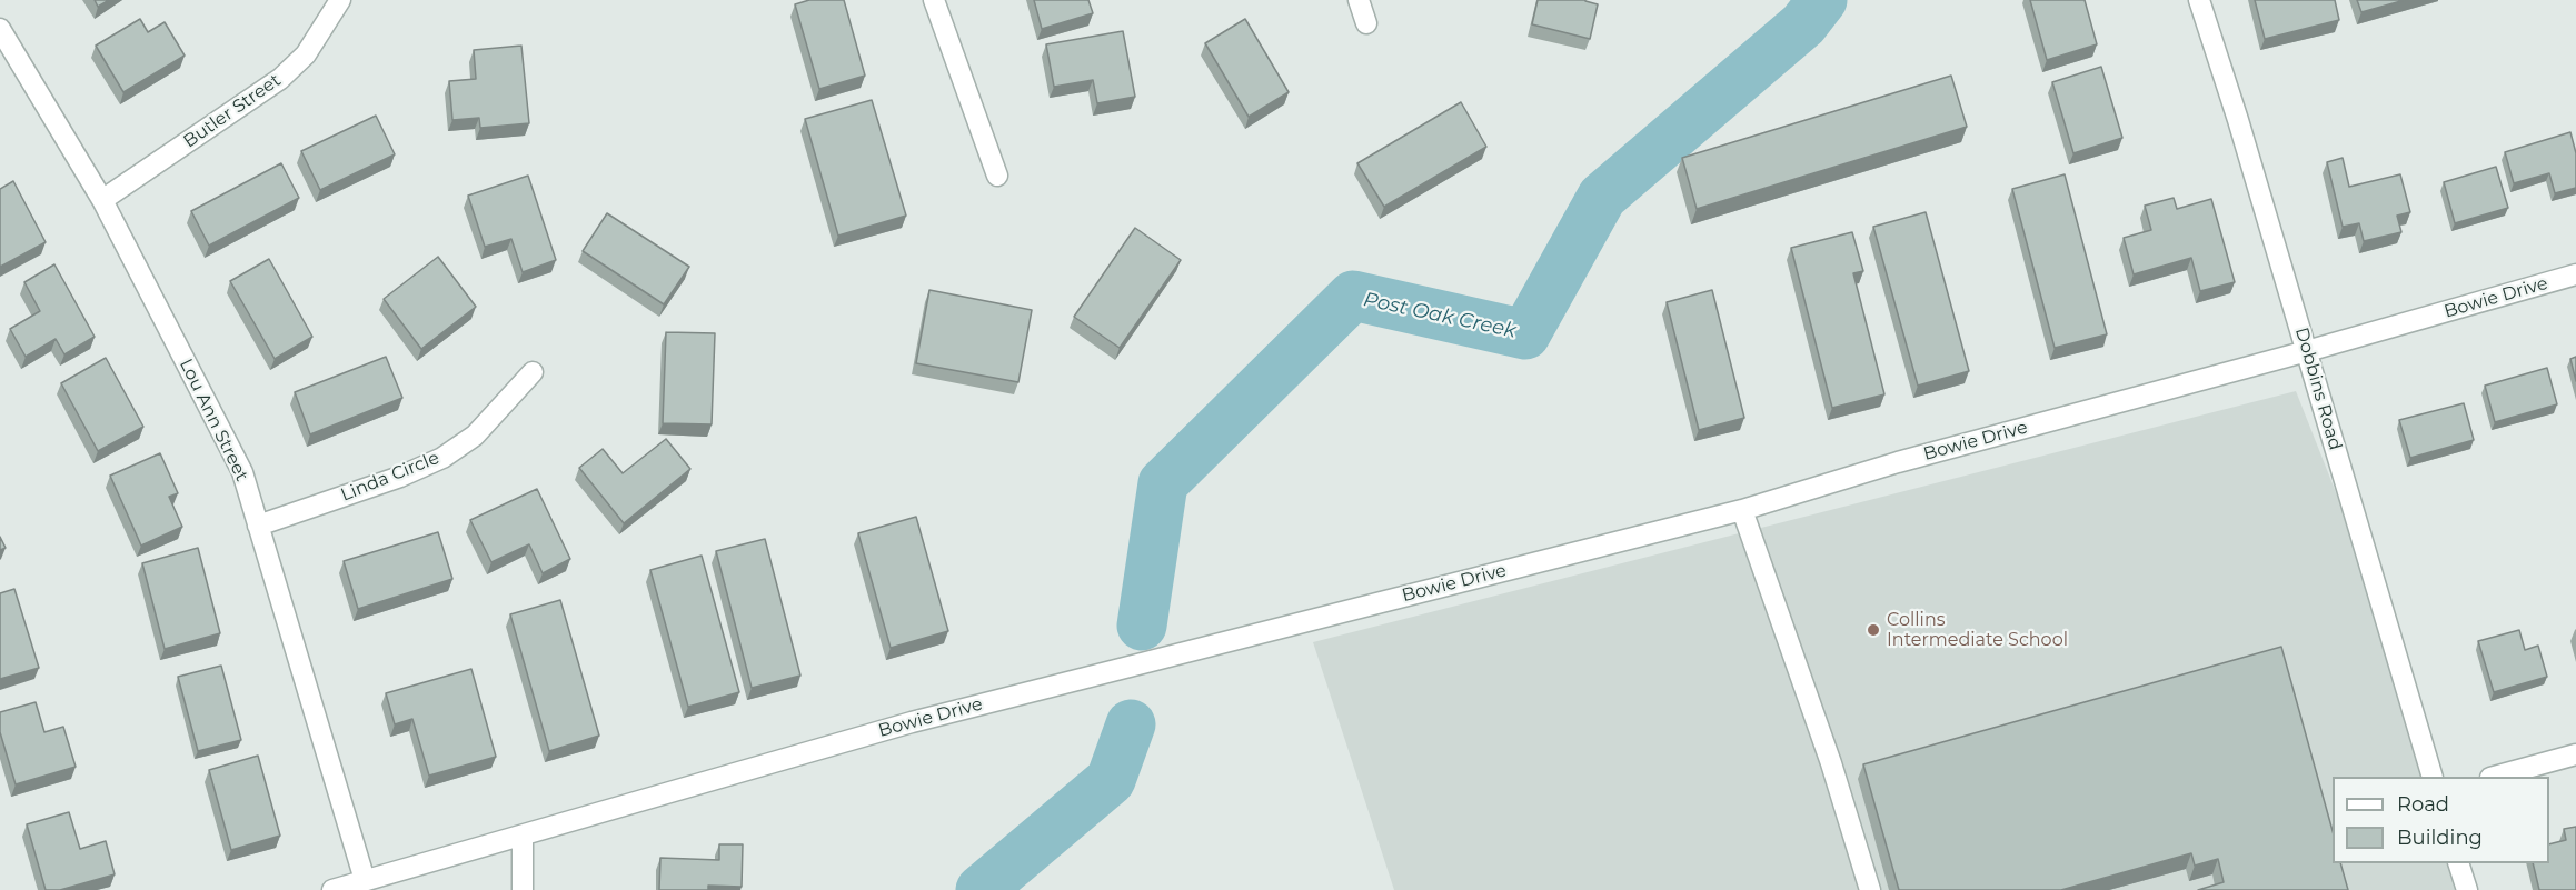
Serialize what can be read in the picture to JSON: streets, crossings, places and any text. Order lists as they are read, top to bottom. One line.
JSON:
{"streets":{"street":["Butler Street","Bowie Drive","Dobbins Road","Lou Ann Street","Linda Circle"]},"crossings":[["Butler Street","Lou Ann Street"],["Bowie Drive","Dobbins Road"],["Bowie Drive","Lou Ann Street"],["Lou Ann Street","Linda Circle"]],"water":["Post Oak Creek"],"places":["Collins Intermediate School"],"legend":["Road","Building"]}
